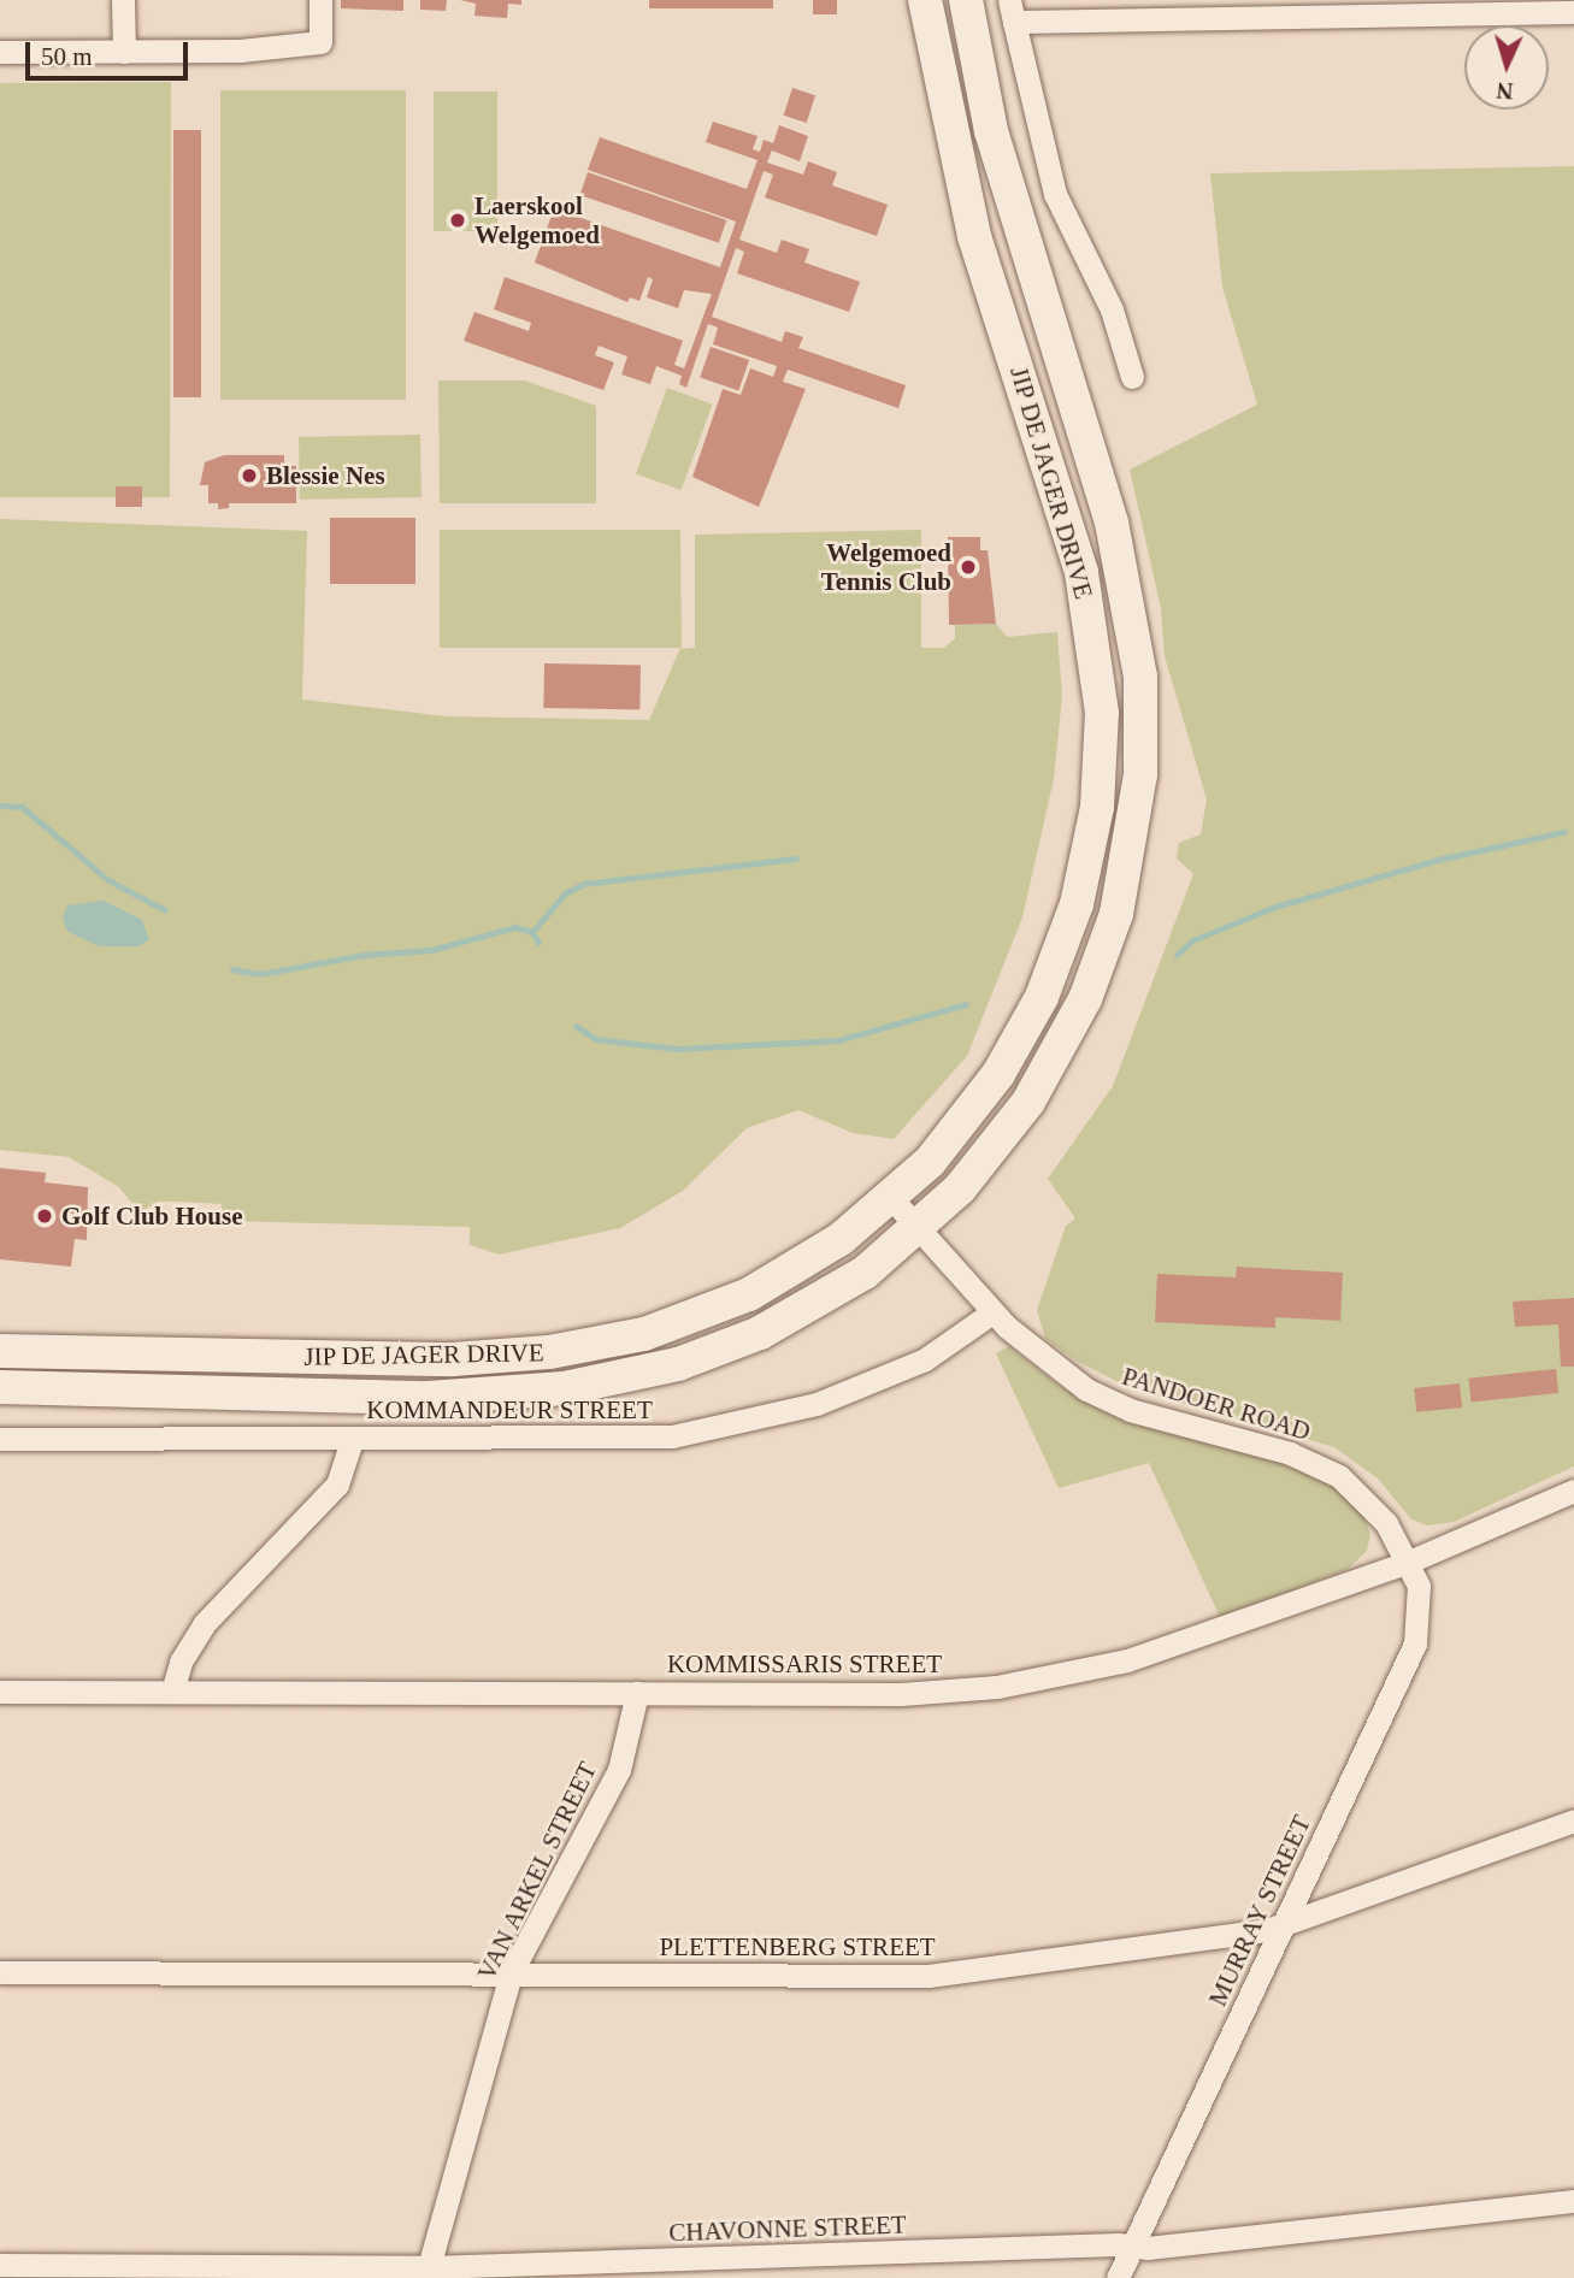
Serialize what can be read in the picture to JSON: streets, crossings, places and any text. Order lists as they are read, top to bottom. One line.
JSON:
{"streets":{"main road":["JIP DE JAGER DRIVE"],"street":["PANDOER ROAD","KOMMANDEUR STREET","KOMMISSARIS STREET","VAN ARKEL STREET","MURRAY STREET","PLETTENBERG STREET","CHAVONNE STREET"]},"crossings":[["JIP DE JAGER DRIVE","PANDOER ROAD"],["PANDOER ROAD","KOMMANDEUR STREET"],["PANDOER ROAD","KOMMISSARIS STREET"],["PANDOER ROAD","MURRAY STREET"],["KOMMISSARIS STREET","VAN ARKEL STREET"],["KOMMISSARIS STREET","MURRAY STREET"],["VAN ARKEL STREET","PLETTENBERG STREET"],["VAN ARKEL STREET","CHAVONNE STREET"],["MURRAY STREET","PLETTENBERG STREET"],["MURRAY STREET","CHAVONNE STREET"]],"places":["Laerskool Welgemoed","Blessie Nes","Welgemoed Tennis Club","Golf Club House"],"scale_bar":"50 m","north":"bottom"}
